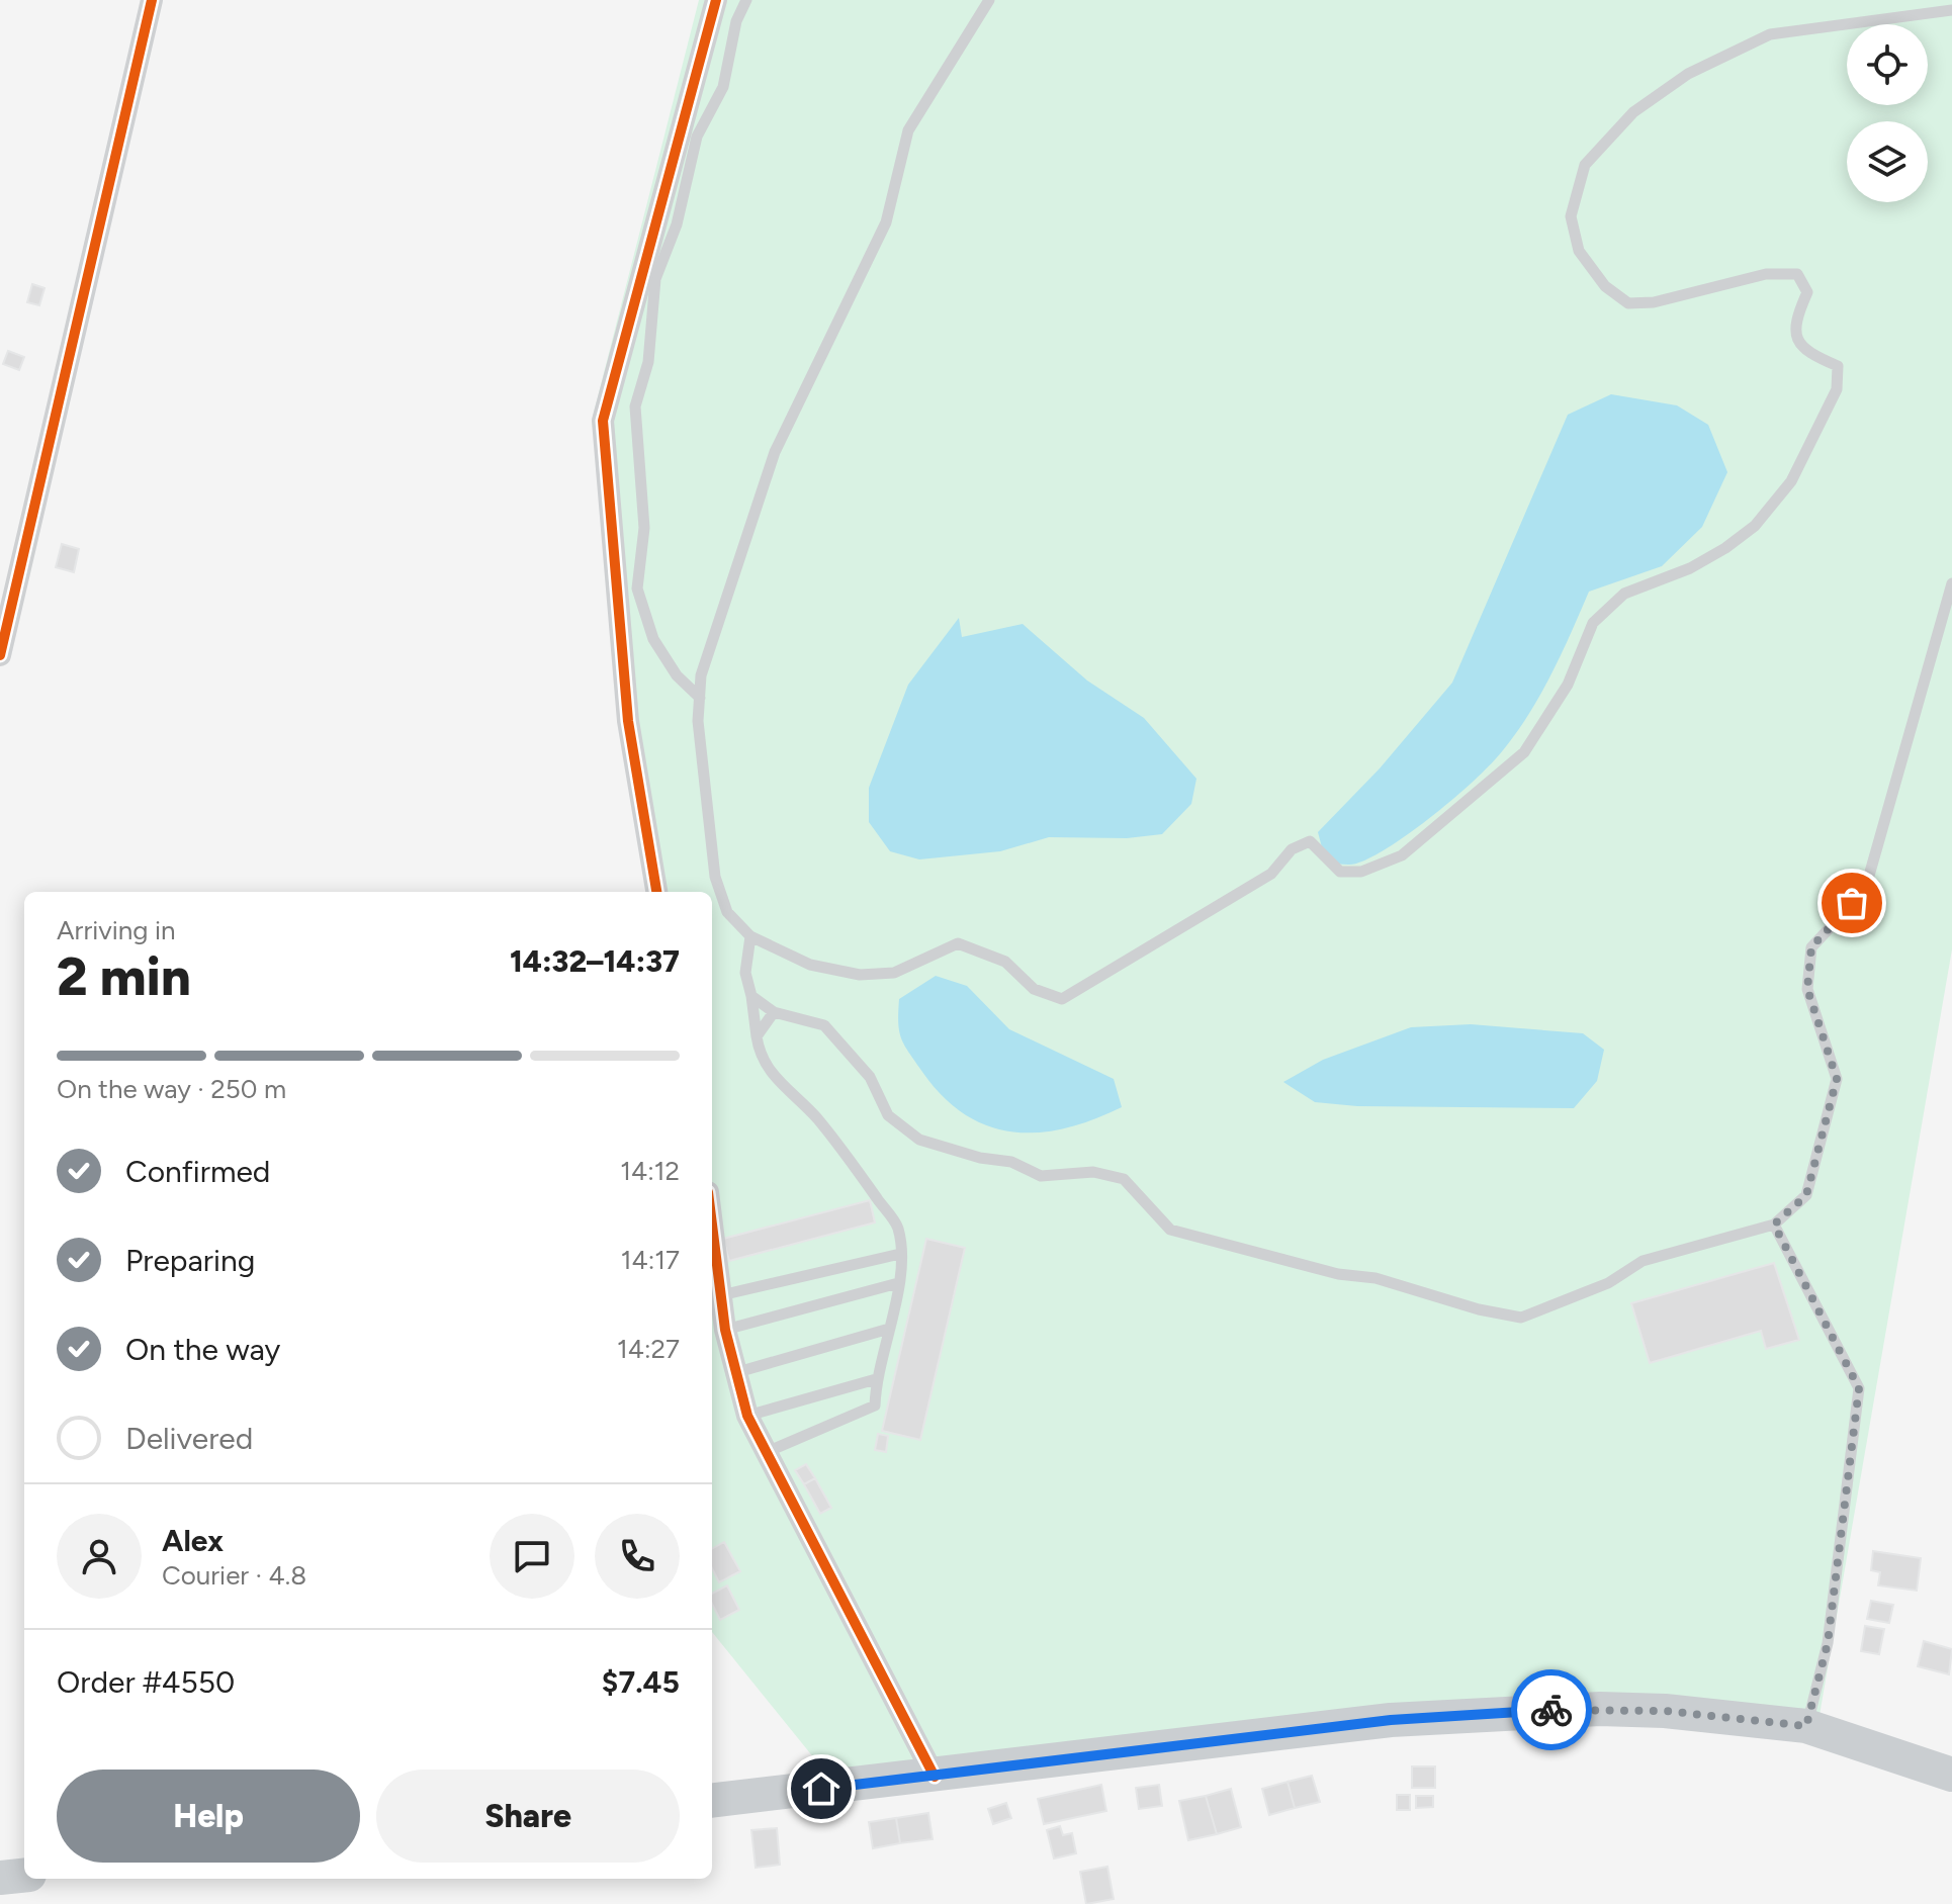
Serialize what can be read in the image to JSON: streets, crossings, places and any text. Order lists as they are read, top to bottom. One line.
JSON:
{"page":{"heading":["2 min","Arriving in","14:32–14:37"],"panel":["Alex","Courier · 4.8","Order #4550","$7.45"],"bar":"On the way · 250 m","list":[["Confirmed","14:12"],["Preparing","14:17"],["On the way","14:27"],"Delivered"],"buttons":["Help","Share"]}}
